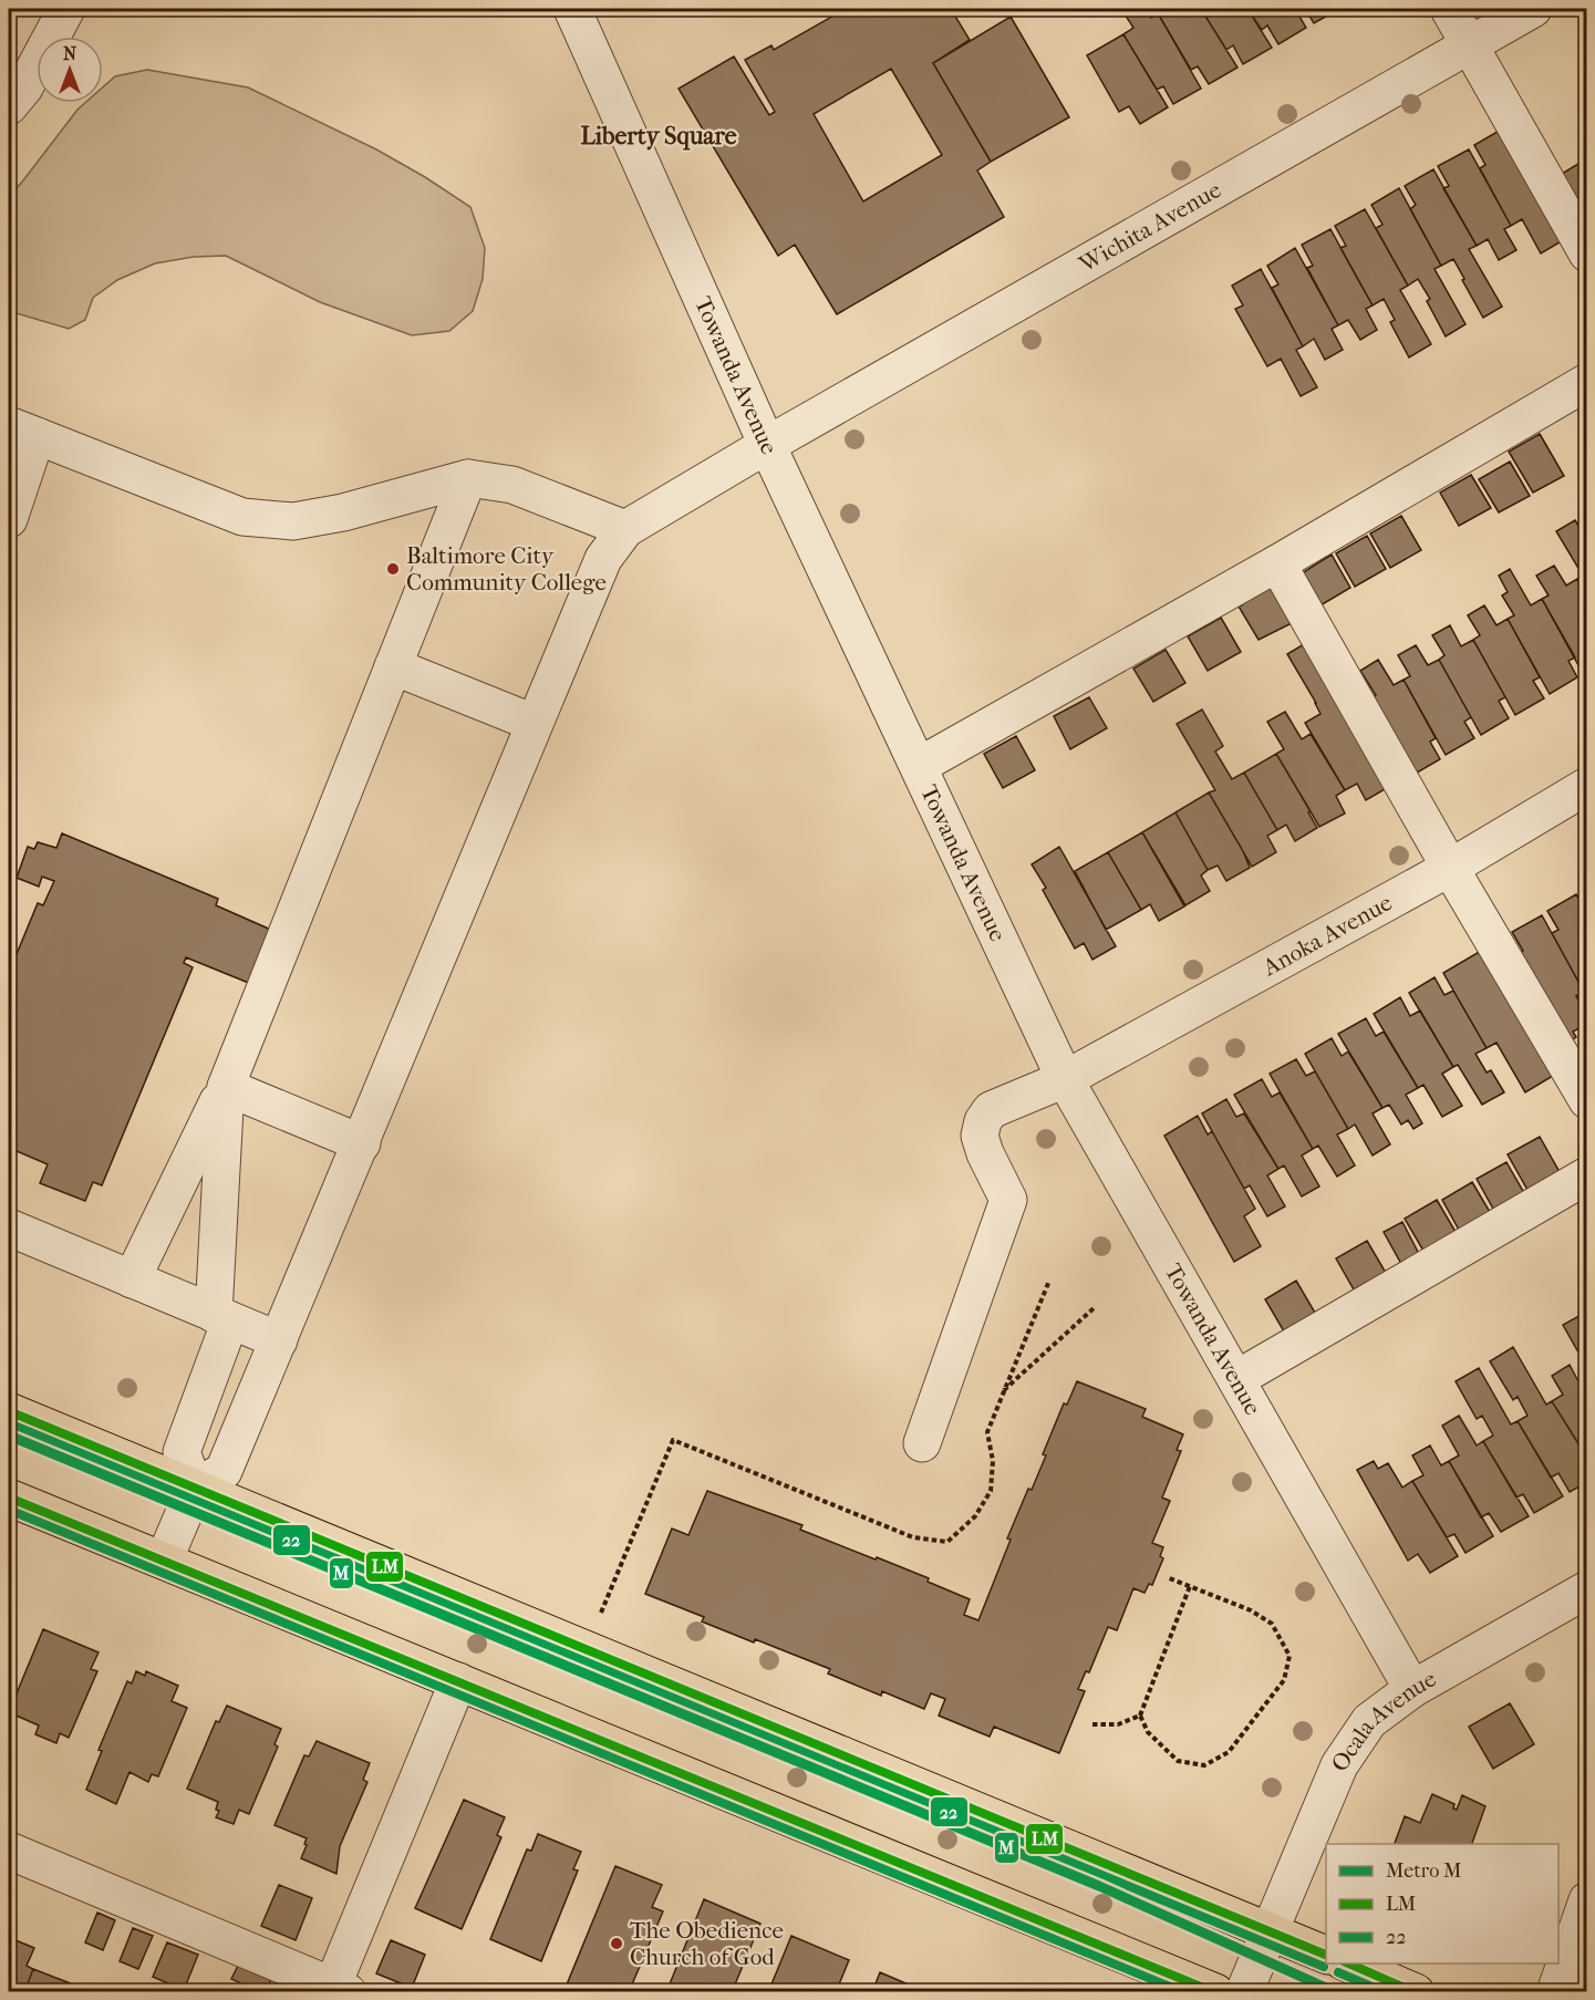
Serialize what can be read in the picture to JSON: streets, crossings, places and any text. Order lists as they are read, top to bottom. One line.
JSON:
{"streets":{"street":["Wichita Avenue","Towanda Avenue","Anoka Avenue","Ocala Avenue"]},"crossings":[["Wichita Avenue","Towanda Avenue"],["Towanda Avenue","Anoka Avenue"],["Towanda Avenue","Ocala Avenue"]],"districts":["Liberty Square"],"places":["Baltimore City Community College","The Obedience Church of God"],"lines":["transit line LM","transit line 22","metro line M"],"legend":["Metro M","LM","22"],"north":"top"}
